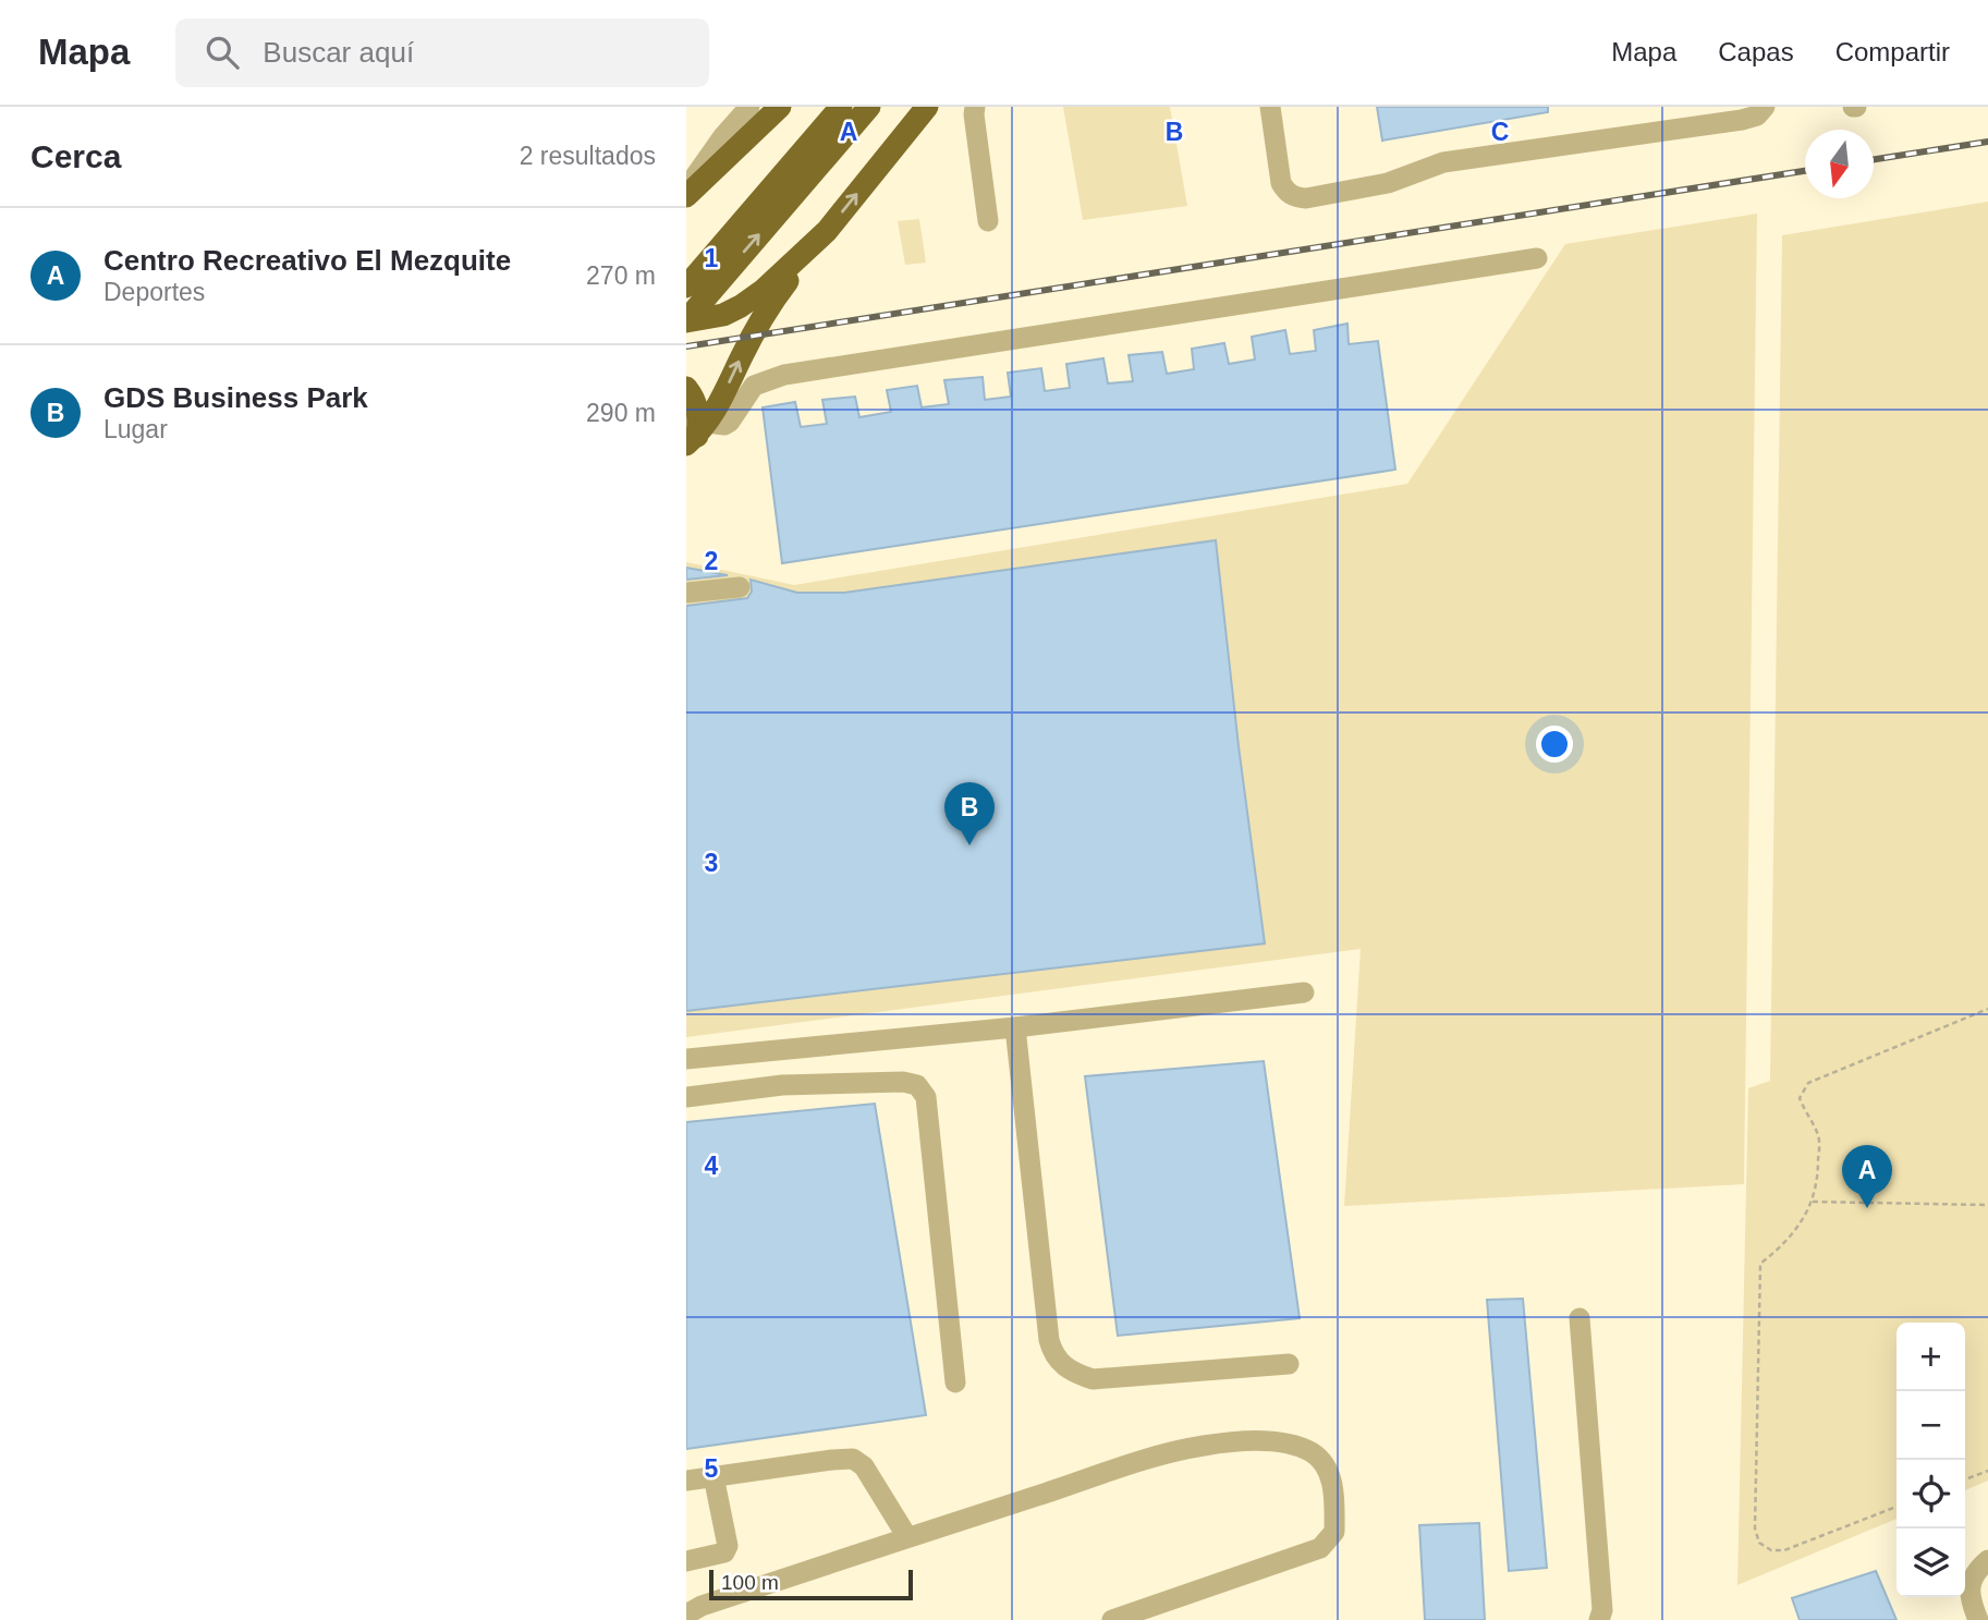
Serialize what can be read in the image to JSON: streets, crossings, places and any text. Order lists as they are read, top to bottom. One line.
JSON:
{"scale_bar":"100 m","north":"bottom","page":{"header":"Mapa","search":"Buscar aquí","nav":["Mapa","Capas","Compartir"],"heading":["Cerca","2 resultados"],"list":[{"mark":"A","name":"Centro Recreativo El Mezquite","note":"Deportes","value":"270 m"},{"mark":"B","name":"GDS Business Park","note":"Lugar","value":"290 m"}],"pins":["B","A"],"map_buttons":["+","−"],"scale":"100 m"},"grid":{"columns":["A","B","C"],"rows":["1","2","3","4","5"]}}
